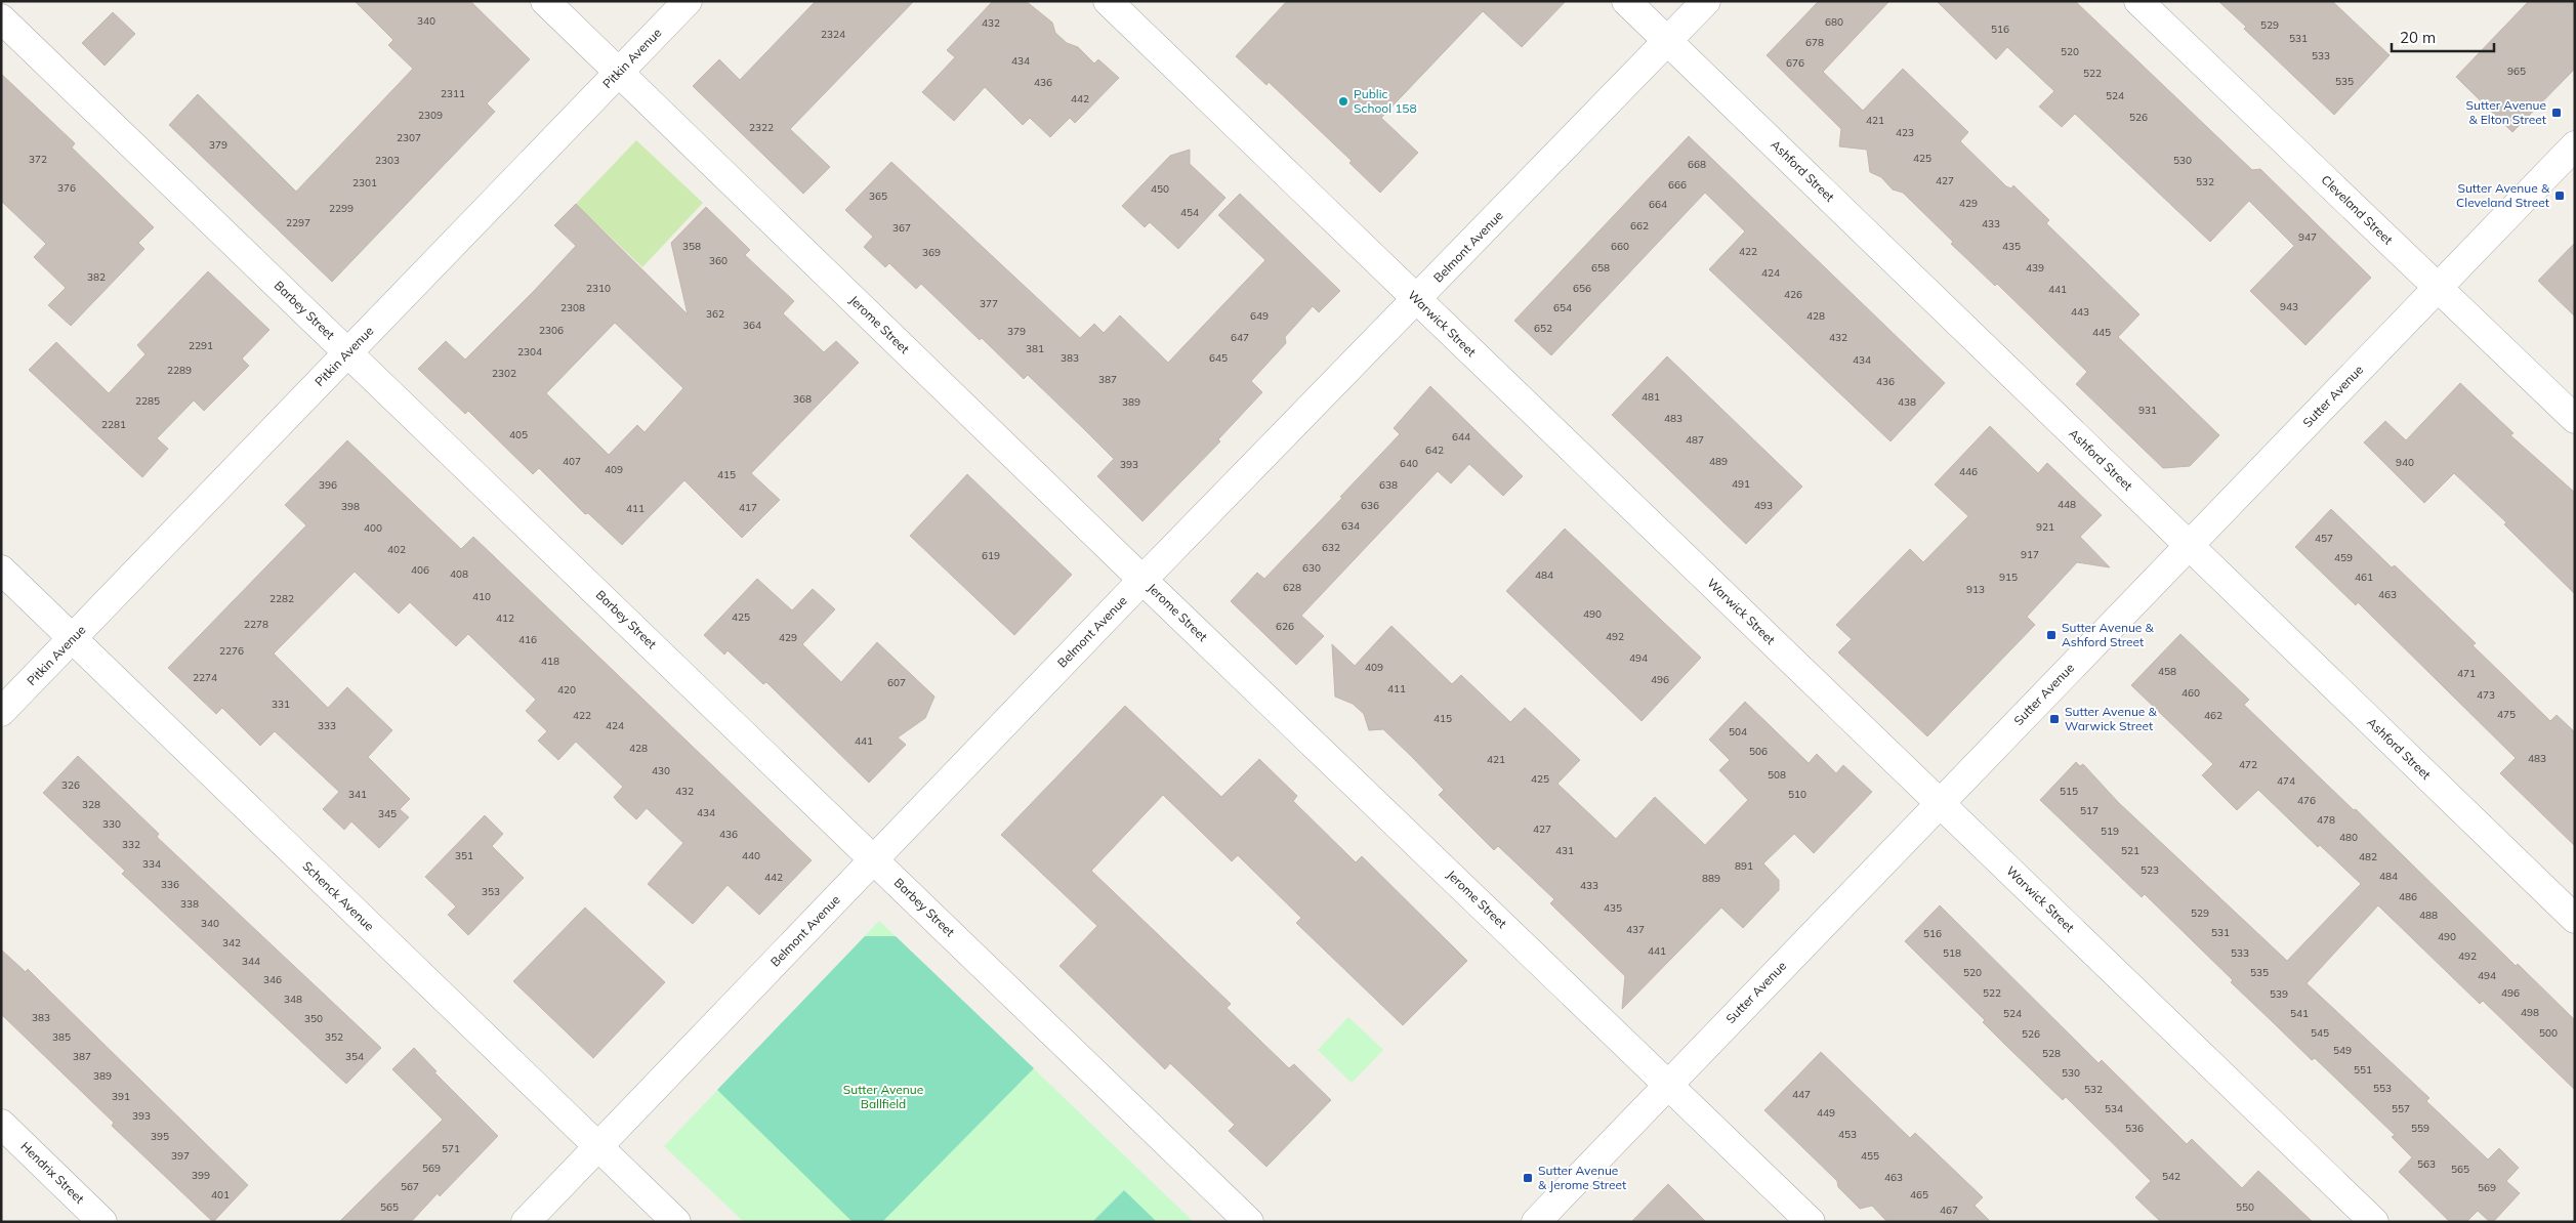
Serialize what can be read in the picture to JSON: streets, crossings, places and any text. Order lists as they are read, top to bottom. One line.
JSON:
{"streets":{"street":["Pitkin Avenue","Ashford Street","Cleveland Street","Belmont Avenue","Barbey Street","Warwick Street","Jerome Street","Sutter Avenue","Schenck Avenue","Hendrix Street"]},"crossings":[["Pitkin Avenue","Barbey Street"],["Pitkin Avenue","Jerome Street"],["Pitkin Avenue","Schenck Avenue"],["Ashford Street","Belmont Avenue"],["Ashford Street","Sutter Avenue"],["Cleveland Street","Sutter Avenue"],["Belmont Avenue","Barbey Street"],["Belmont Avenue","Warwick Street"],["Belmont Avenue","Jerome Street"],["Belmont Avenue","Schenck Avenue"],["Warwick Street","Sutter Avenue"],["Jerome Street","Sutter Avenue"]],"parks":["Sutter Avenue Ballfield"],"places":{"other":["Public School 158"],"transit":["Sutter Avenue & Elton Street","Sutter Avenue & Cleveland Street","Sutter Avenue & Ashford Street","Sutter Avenue & Warwick Street","Sutter Avenue & Jerome Street"]},"house_numbers":["340","680","432","529","516","2324","531","678","520","533","434","676","965","522","535","436","2311","524","442","2309","526","421","2322","423","2307","379","425","372","2303","530","668","427","532","2301","666","376","450","365","429","664","2299","454","2297","433","662","367","947","358","660","435","422","369","360","658","439","424","382","2310","656","441","426","377","943","2308","654","443","362","649","428","364","652","2306","379","445","647","432","2291","381","2304","383","645","434","2289","2302","387","436","481","368","2285","389","438","931","483","2281","405","644","487","642","407","489","940","640","393","409","446","415","491","396","638","448","636","493","398","417","411","634","921","400","457","632","402","917","619","459","630","406","408","484","915","461","628","913","463","410","2282","490","425","412","2278","626","492","429","416","2276","494","418","409","458","471","2274","496","607","411","420","460","473","331","475","422","462","415","333","424","504","441","428","506","483","421","472","430","508","425","474","326","432","515","341","510","476","328","517","434","345","478","330","427","519","436","480","332","431","521","351","440","482","334","891","523","484","442","889","336","433","353","486","338","435","529","488","340","437","531","516","490","342","441","518","533","492","344","520","535","494","346","522","496","539","348","498","524","541","383","350","545","500","526","385","352","549","528","387","354","551","530","389","553","532","447","391","534","557","449","393","536","559","453","395","571","397","455","563","569","565","399","542","463","567","569","401","465","565","550","467"],"scale_bar":"20 m"}
